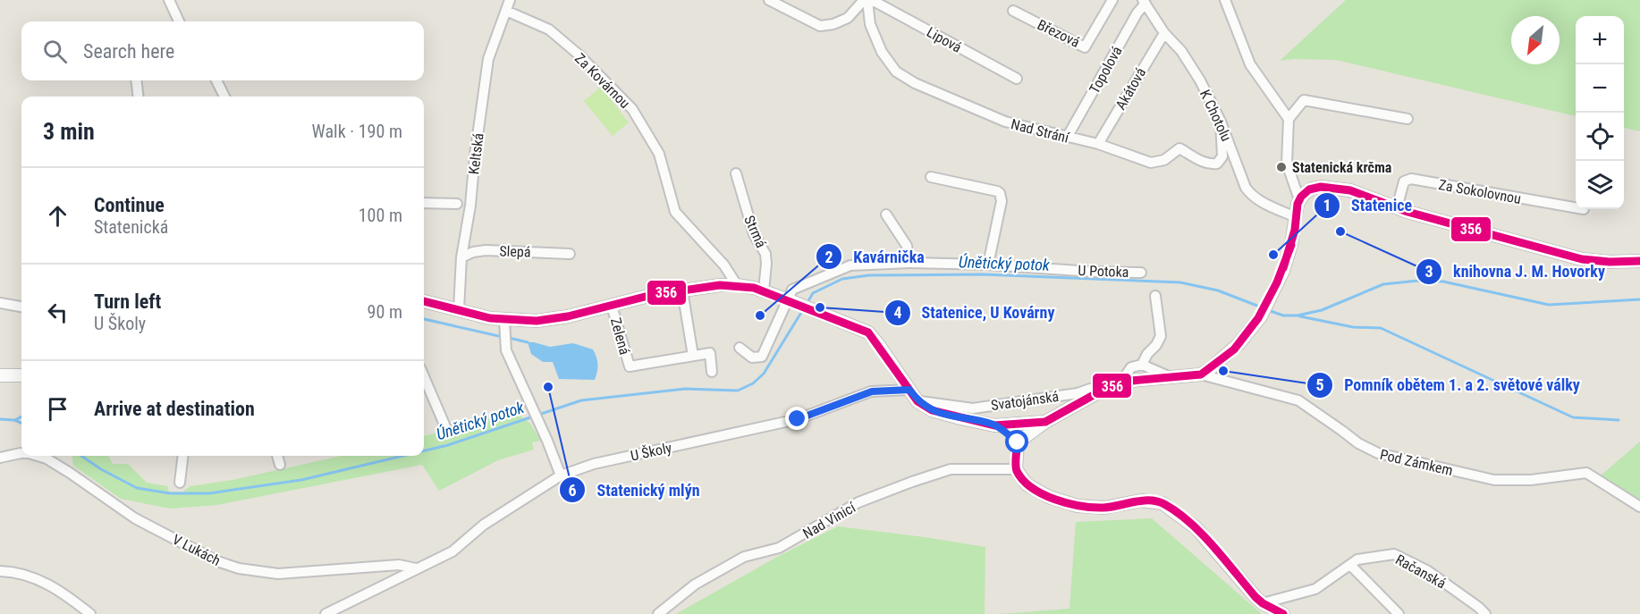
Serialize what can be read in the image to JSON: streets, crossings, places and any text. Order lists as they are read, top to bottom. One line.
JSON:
{"streets":{"street":["Březová","Lipová","Topolová","Za Kovárnou","Akátová","K Chotolu","Nad Strání","Keltská","Za Sokolovnou","Strmá","Slepá","U Potoka","Zelená","Svatojánská","U Školy","Pod Zámkem","Nad Vinicí","V Lukách","Račanská"]},"crossings":[["Topolová","K Chotolu"],["Topolová","Nad Strání"],["Za Kovárnou","Keltská"],["Akátová","K Chotolu"],["Akátová","Nad Strání"],["K Chotolu","Nad Strání"],["Keltská","Slepá"],["U Školy","V Lukách"]],"water":["Únětický potok"],"places":["Statenická krčma","knihovna J. M. Hovorky","Statenice","Statenice, U Kovárny","Kavárnička","Pomník obětem 1. a 2. světové války","Statenický mlýn"],"lines":["transit line 356"],"north":"bottom left","page":{"map_buttons":["+","−"],"search":"Search here","heading":["3 min","Walk · 190 m"],"list":[["Continue","Statenická","100 m"],["Turn left","U Školy","90 m"],"Arrive at destination"]}}
